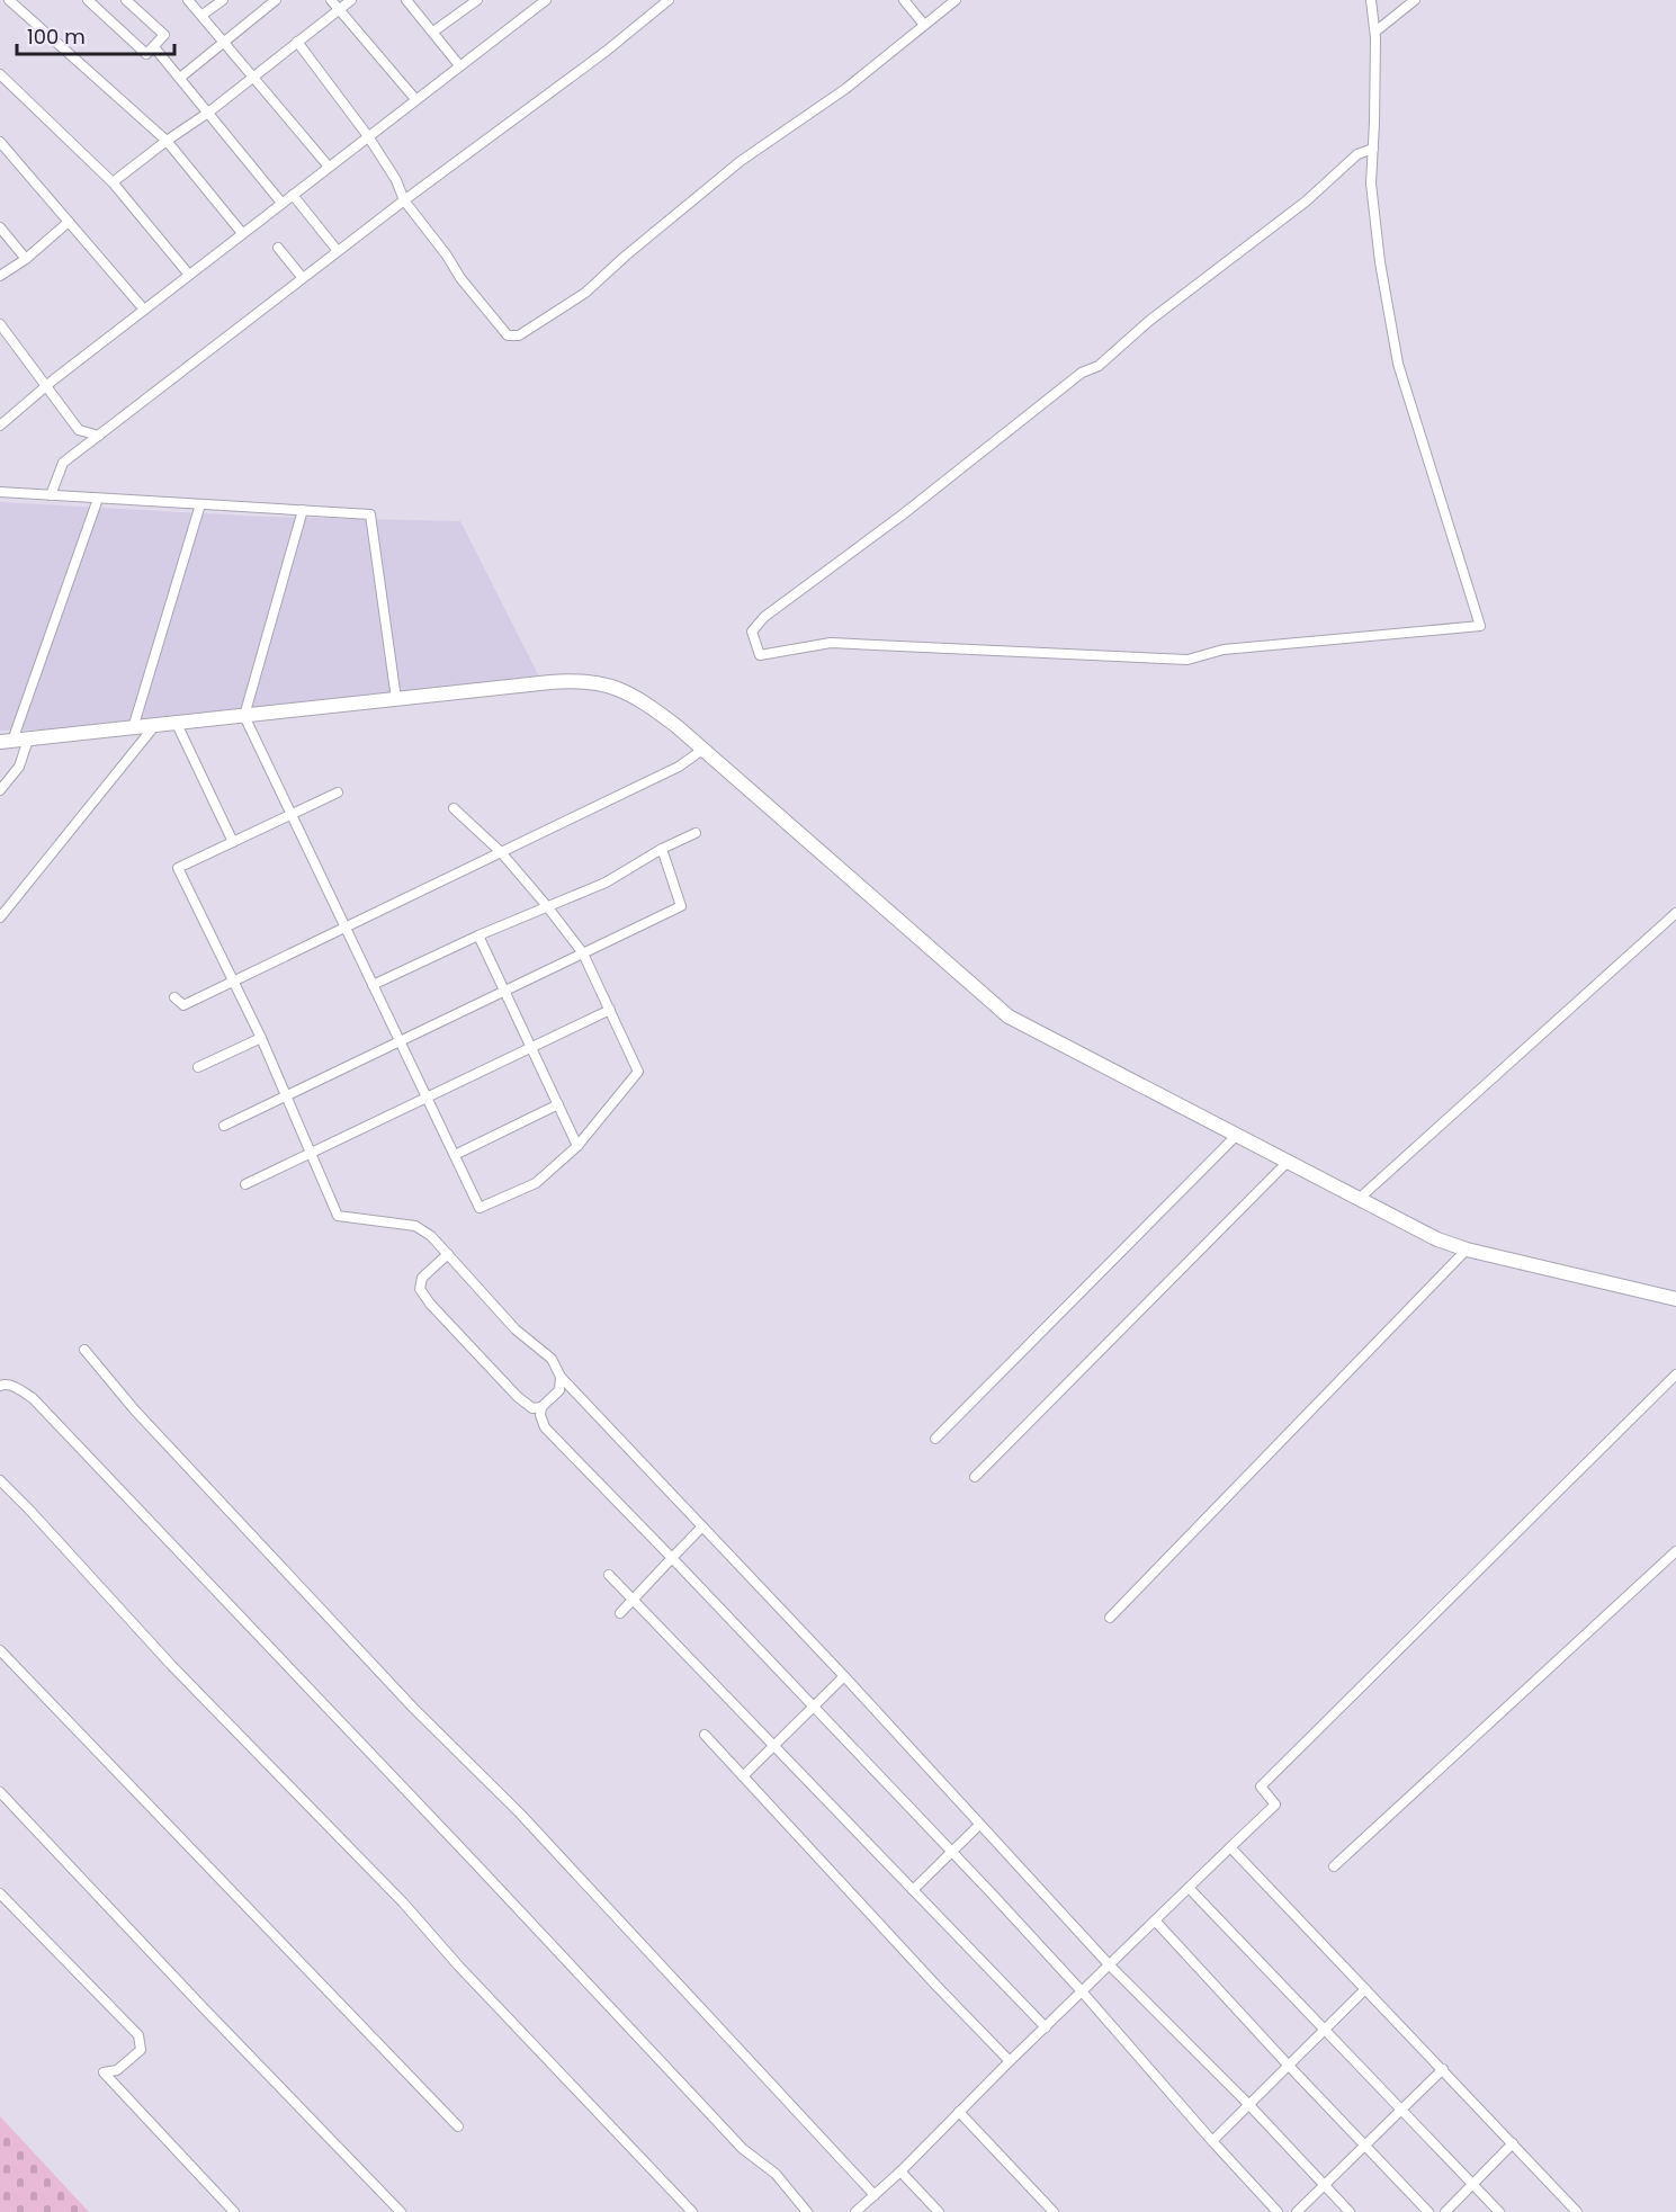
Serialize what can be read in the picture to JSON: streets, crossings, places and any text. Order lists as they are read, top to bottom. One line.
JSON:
{"scale_bar":"100 m"}
